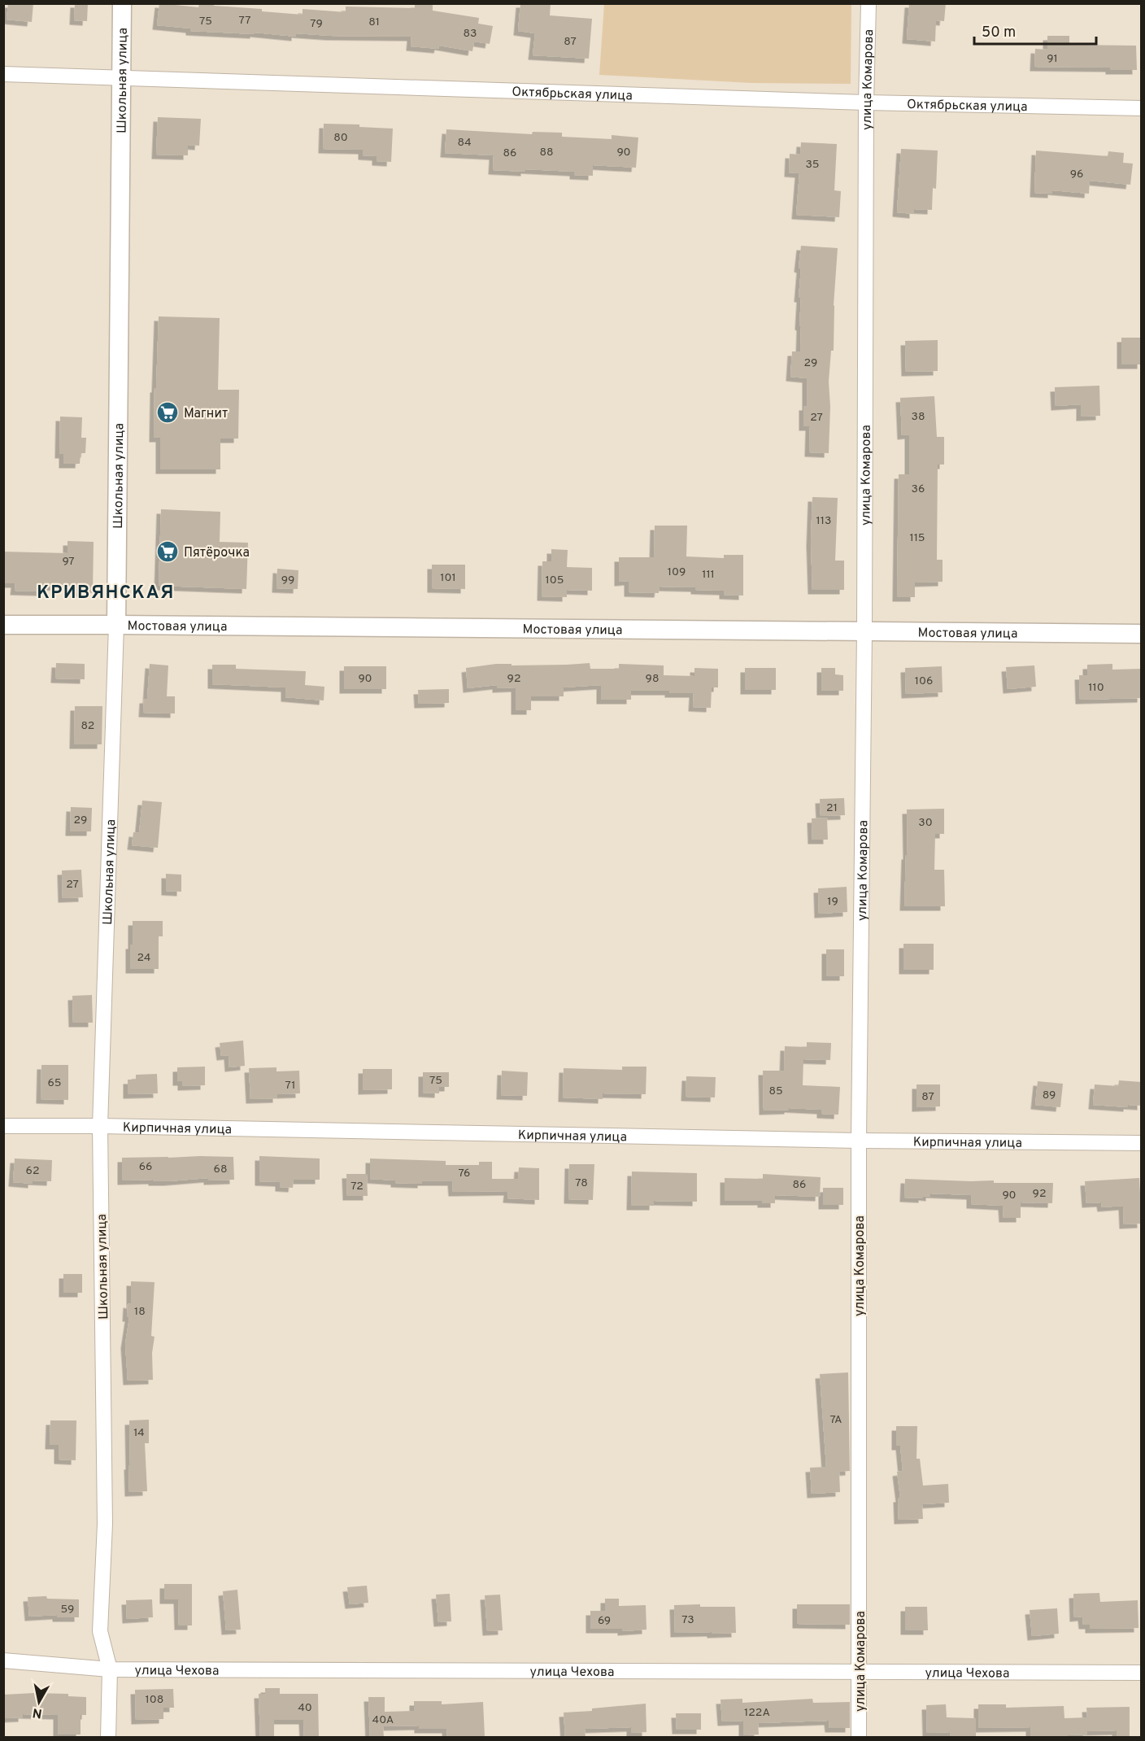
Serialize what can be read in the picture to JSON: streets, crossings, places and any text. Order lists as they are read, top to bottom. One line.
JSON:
{"streets":{"street":["улица Комарова","Школьная улица","Октябрьская улица","Мостовая улица","Кирпичная улица","улица Чехова"]},"crossings":[["улица Комарова","Октябрьская улица"],["улица Комарова","Мостовая улица"],["улица Комарова","Кирпичная улица"],["улица Комарова","улица Чехова"],["Школьная улица","Октябрьская улица"],["Школьная улица","Мостовая улица"],["Школьная улица","Кирпичная улица"],["Школьная улица","улица Чехова"]],"districts":["КРИВЯНСКАЯ"],"places":{"supermarket":["Магнит","Пятёрочка"]},"house_numbers":["77","75","81","79","83","87","91","80","84","88","90","86","35","96","29","38","27","36","113","115","97","109","111","101","99","105","90","92","98","106","110","82","21","29","30","27","19","24","75","65","71","85","89","87","66","68","62","76","78","86","72","92","90","18","7А","14","59","73","69","108","40","122А","40А"],"scale_bar":"50 m","north":"bottom"}
